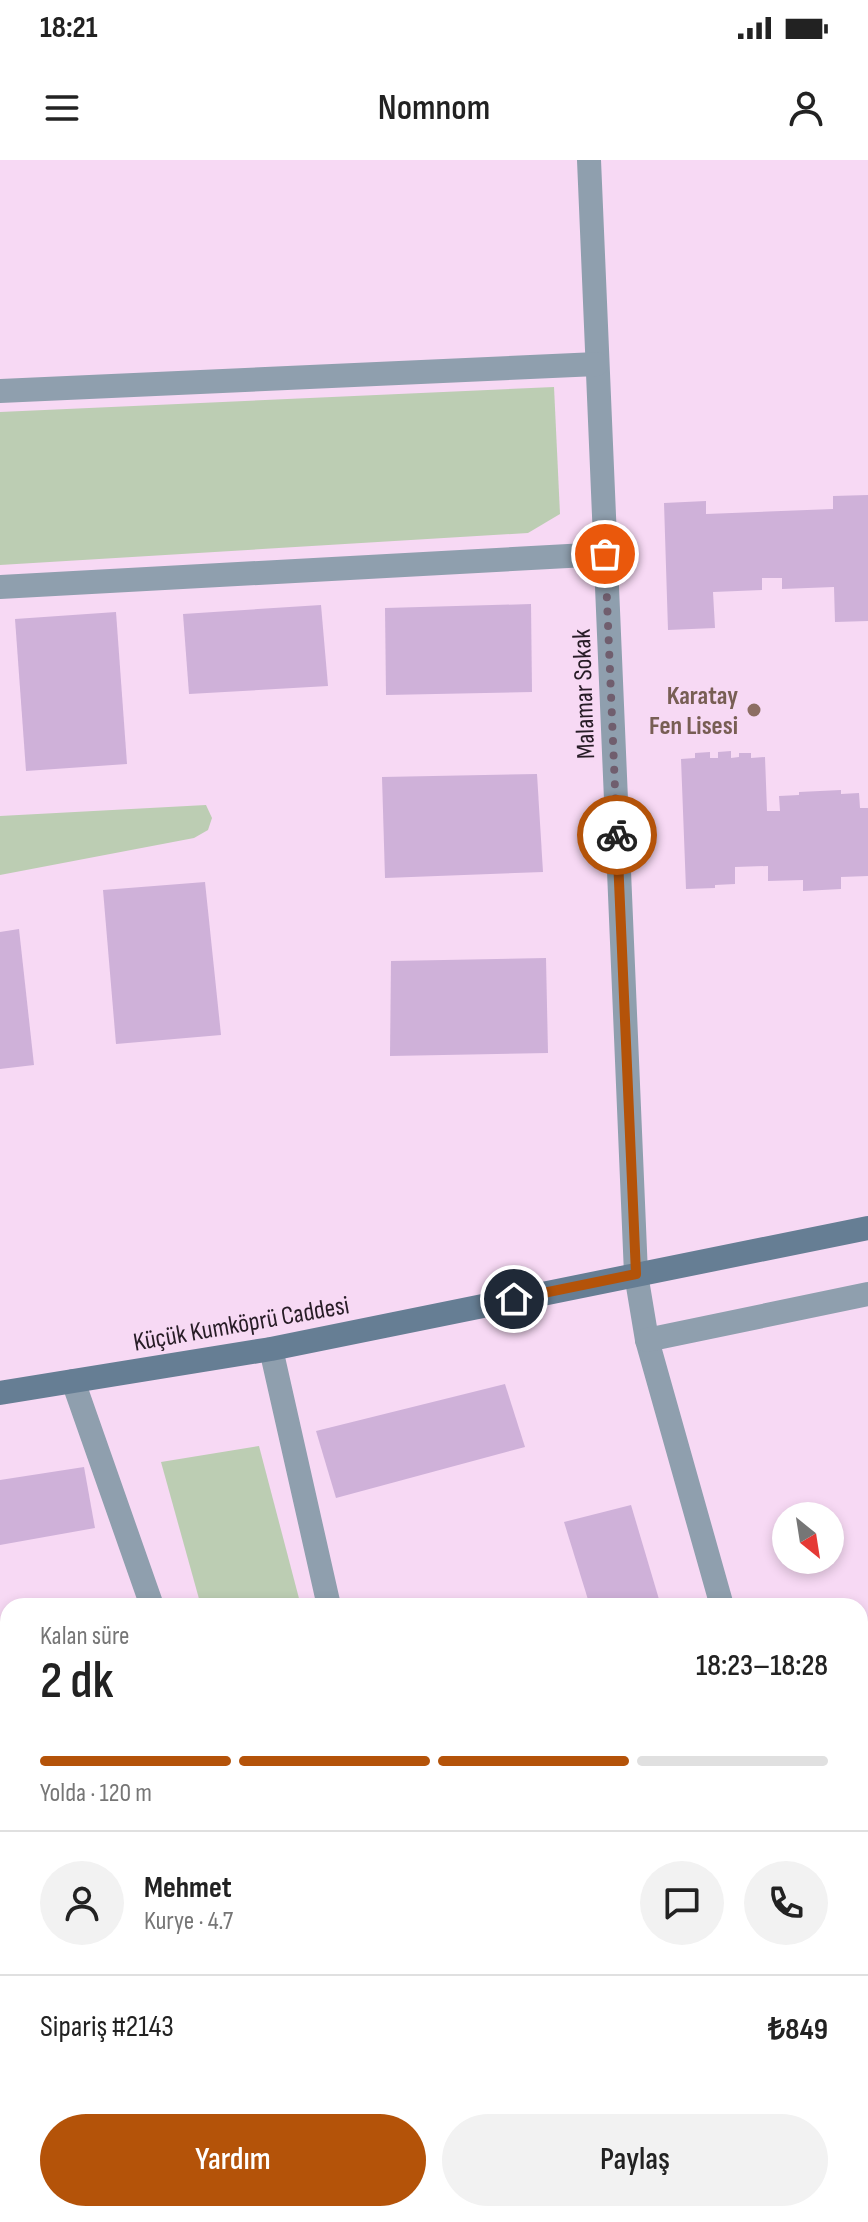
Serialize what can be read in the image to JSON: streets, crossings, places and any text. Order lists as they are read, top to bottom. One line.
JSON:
{"streets":{"street":["Malamar Sokak","Küçük Kumköprü Caddesi"]},"crossings":[["Malamar Sokak","Küçük Kumköprü Caddesi"]],"places":["Karatay Fen Lisesi"],"north":"bottom right","page":{"status":"18:21","header":"Nomnom","heading":["2 dk","Kalan süre","18:23–18:28"],"panel":["Mehmet","Kurye · 4.7","Sipariş #2143","₺849"],"bar":"Yolda · 120 m","buttons":["Yardım","Paylaş"]}}
